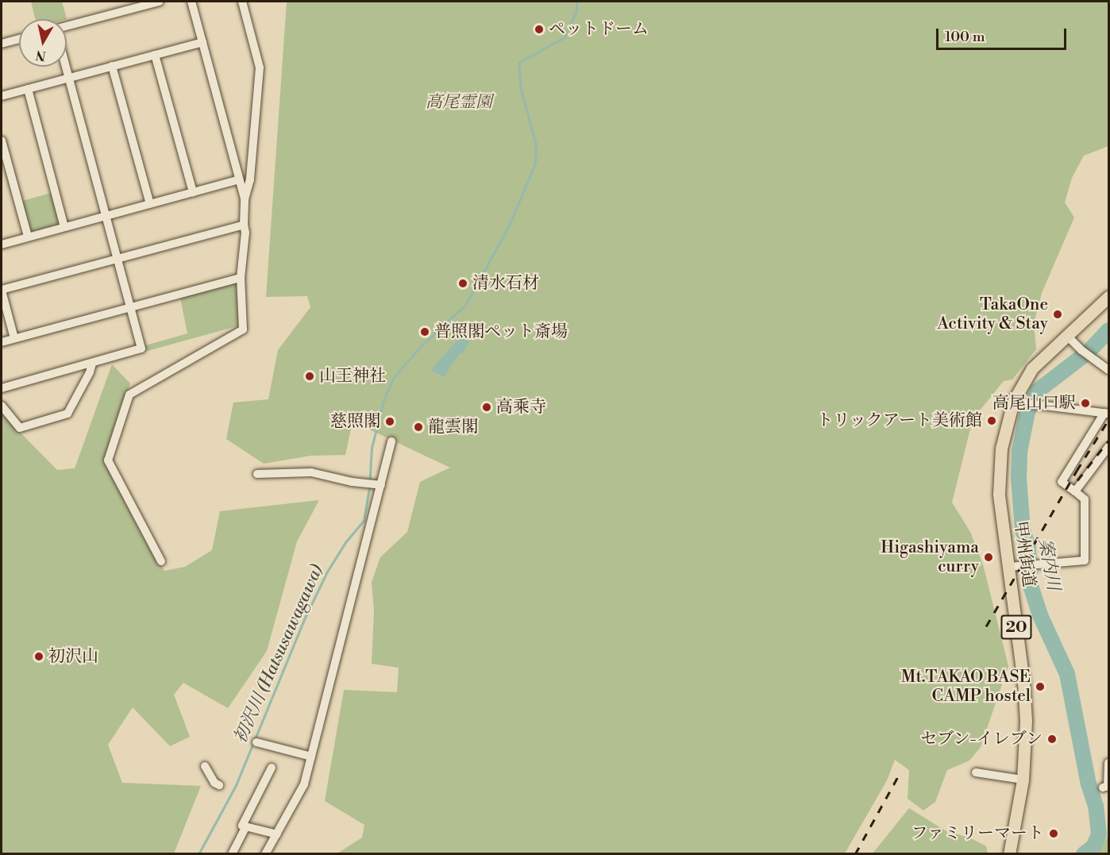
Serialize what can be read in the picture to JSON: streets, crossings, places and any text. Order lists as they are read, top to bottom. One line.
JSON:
{"streets":{"highway":["甲州街道","20"]},"water":["案内川","初沢川 (Hatsusawagawa)"],"parks":["高尾霊園"],"places":["ペットドーム","清水石材","TakaOne Activity & Stay","普照閣ペット斎場","山王神社","高尾山口駅","高乘寺","トリックアート美術館","慈照閣","龍雲閣","Higashiyama curry","初沢山","Mt.TAKAO BASE CAMP hostel","セブン-イレブン","ファミリーマート"],"scale_bar":"100 m","north":"bottom"}
